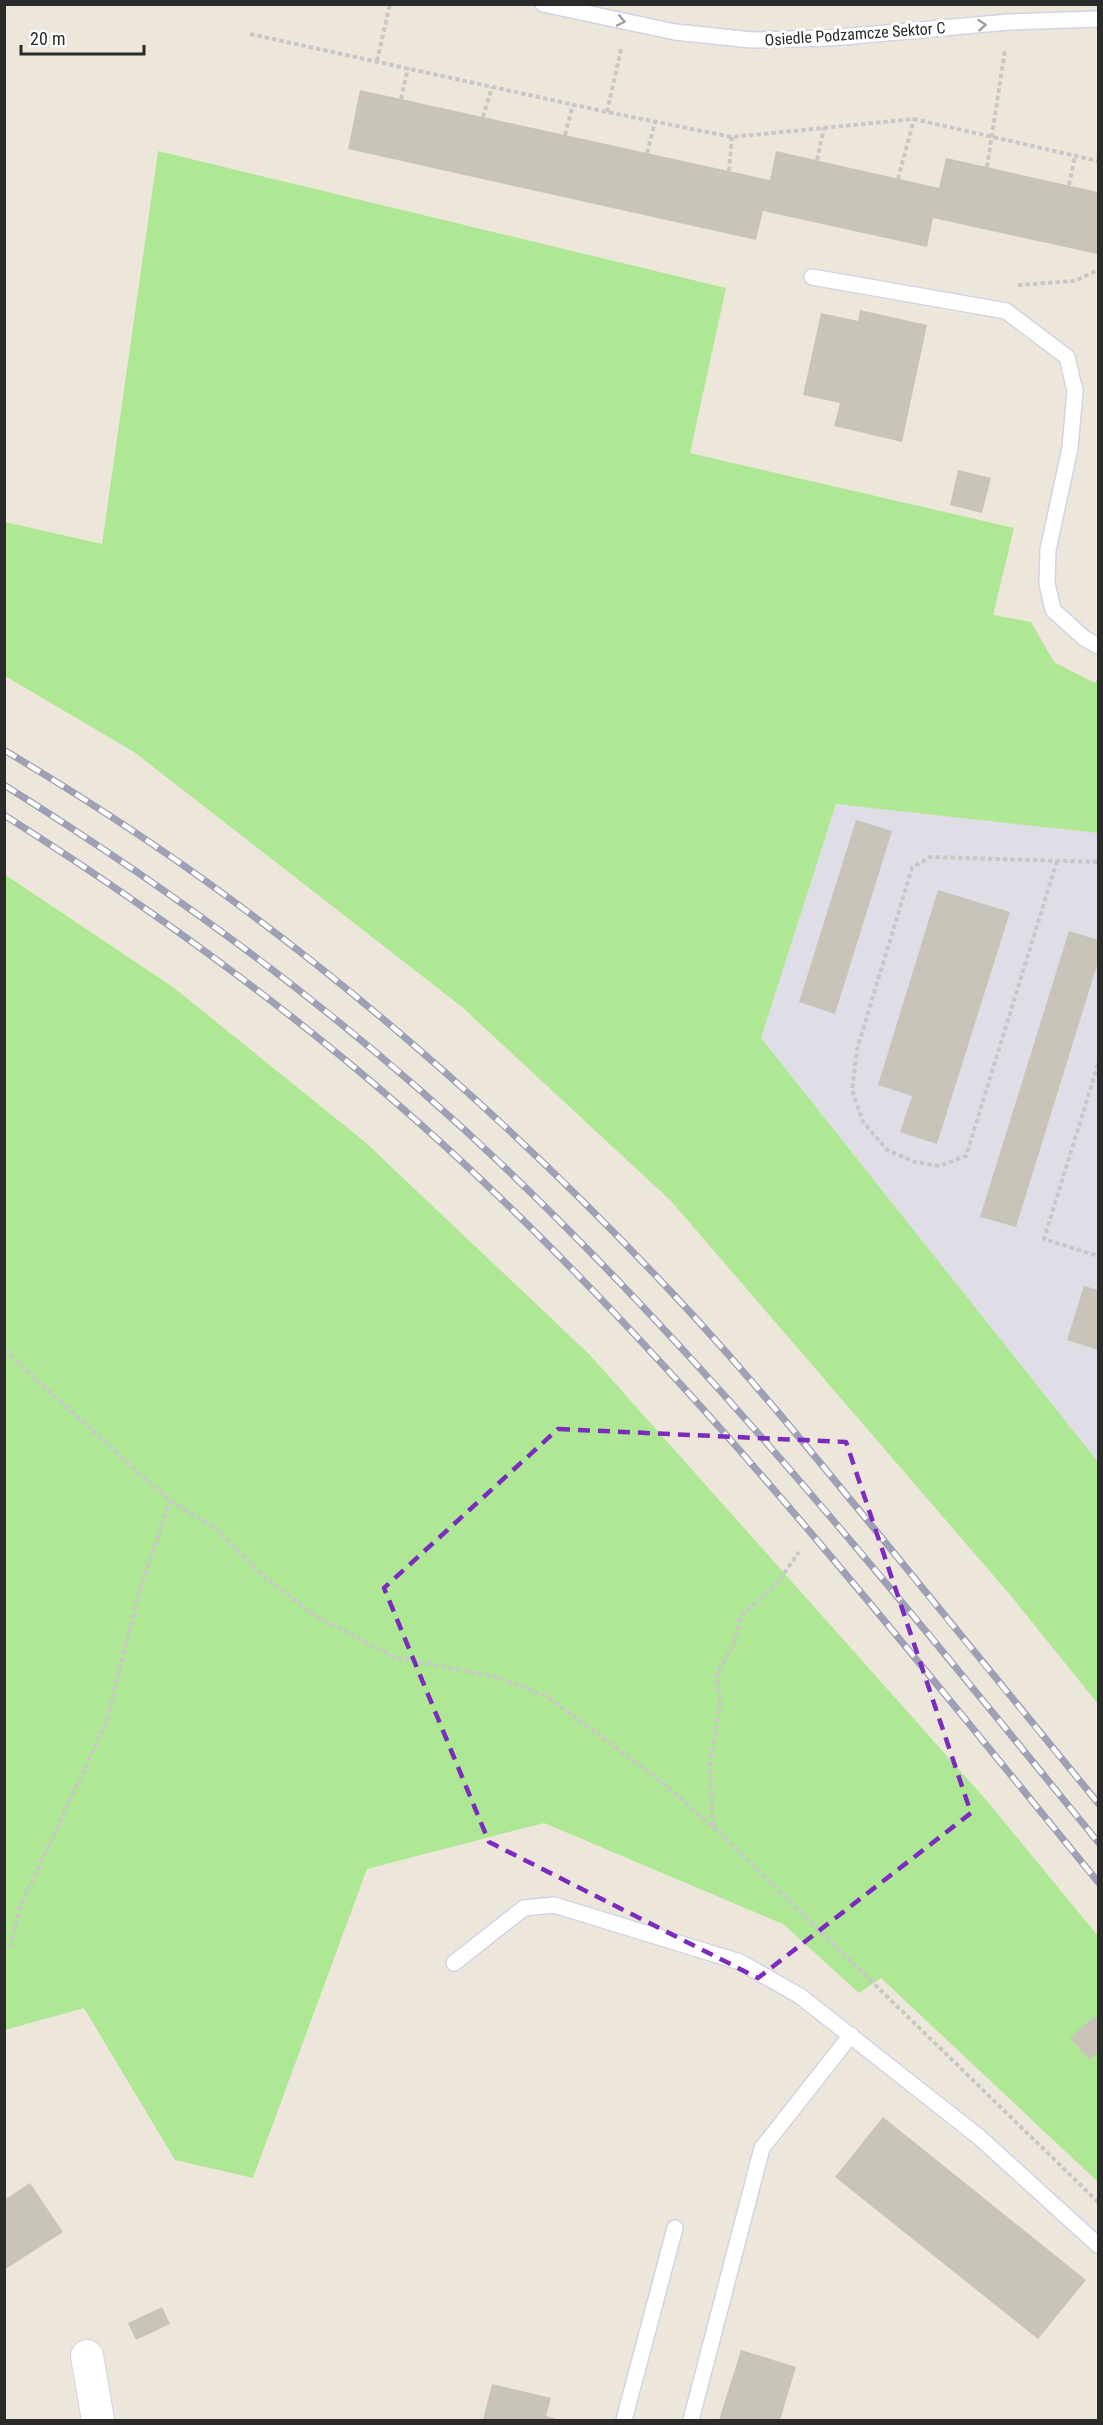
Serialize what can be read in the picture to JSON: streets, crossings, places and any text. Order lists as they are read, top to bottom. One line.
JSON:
{"streets":{"lane":["Osiedle Podzamcze Sektor C"]},"one_way":["Osiedle Podzamcze Sektor C"],"scale_bar":"20 m"}
